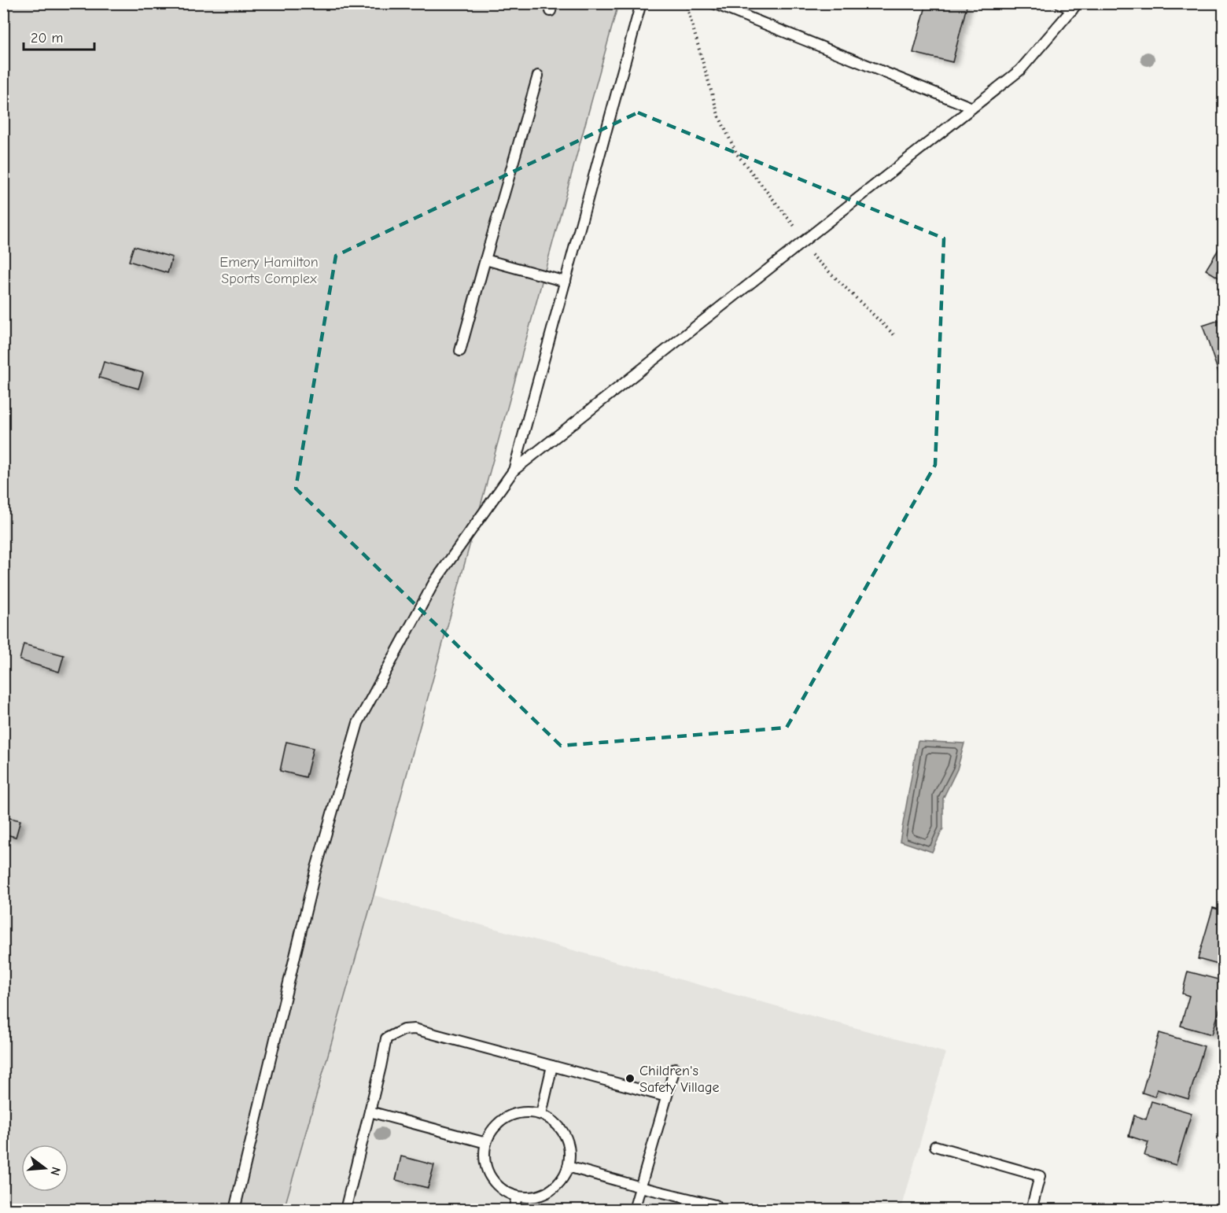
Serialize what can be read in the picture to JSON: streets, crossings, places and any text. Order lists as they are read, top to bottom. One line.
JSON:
{"parks":["Emery Hamilton Sports Complex"],"places":["Children's Safety Village"],"scale_bar":"20 m","north":"right"}
